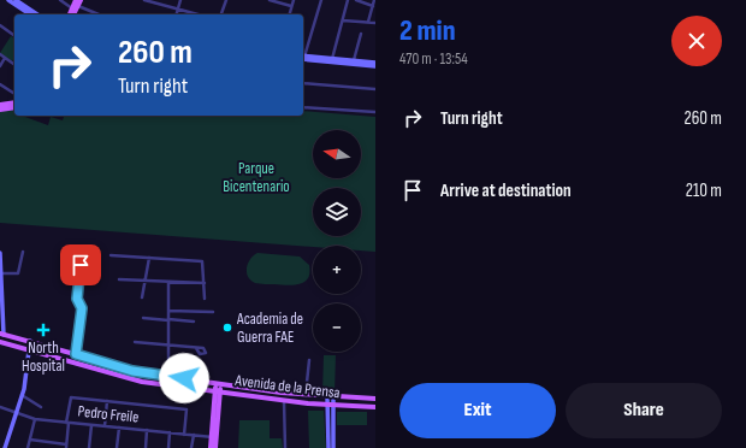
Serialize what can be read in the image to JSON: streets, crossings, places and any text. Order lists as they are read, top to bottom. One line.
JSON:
{"streets":{"main road":["Avenida de la Prensa"],"street":["Pedro Freile"]},"parks":["Parque Bicentenario"],"places":{"other":["Academia de Guerra FAE"],"health":["North Hospital"]},"north":"left","page":{"heading":["2 min","470 m · 13:54"],"turn":["260 m","Turn right"],"list":[{"name":"Turn right","value":"260 m"},{"name":"Arrive at destination","value":"210 m"}],"map_buttons":["+","−"],"buttons":["Exit","Share"]}}
